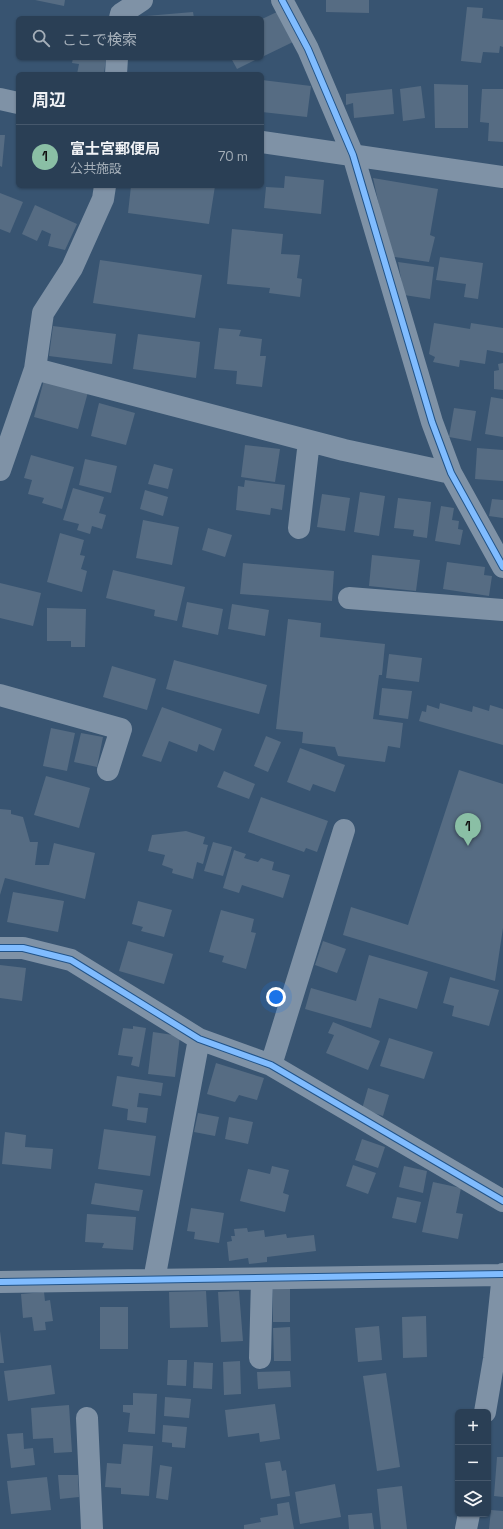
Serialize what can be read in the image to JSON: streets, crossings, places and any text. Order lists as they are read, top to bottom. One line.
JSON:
{"page":{"search":"ここで検索","heading":"周辺","list":[{"mark":"1","name":"富士宮郵便局","note":"公共施設","value":"70 m"}],"pins":"1","map_buttons":["+","−"]}}
